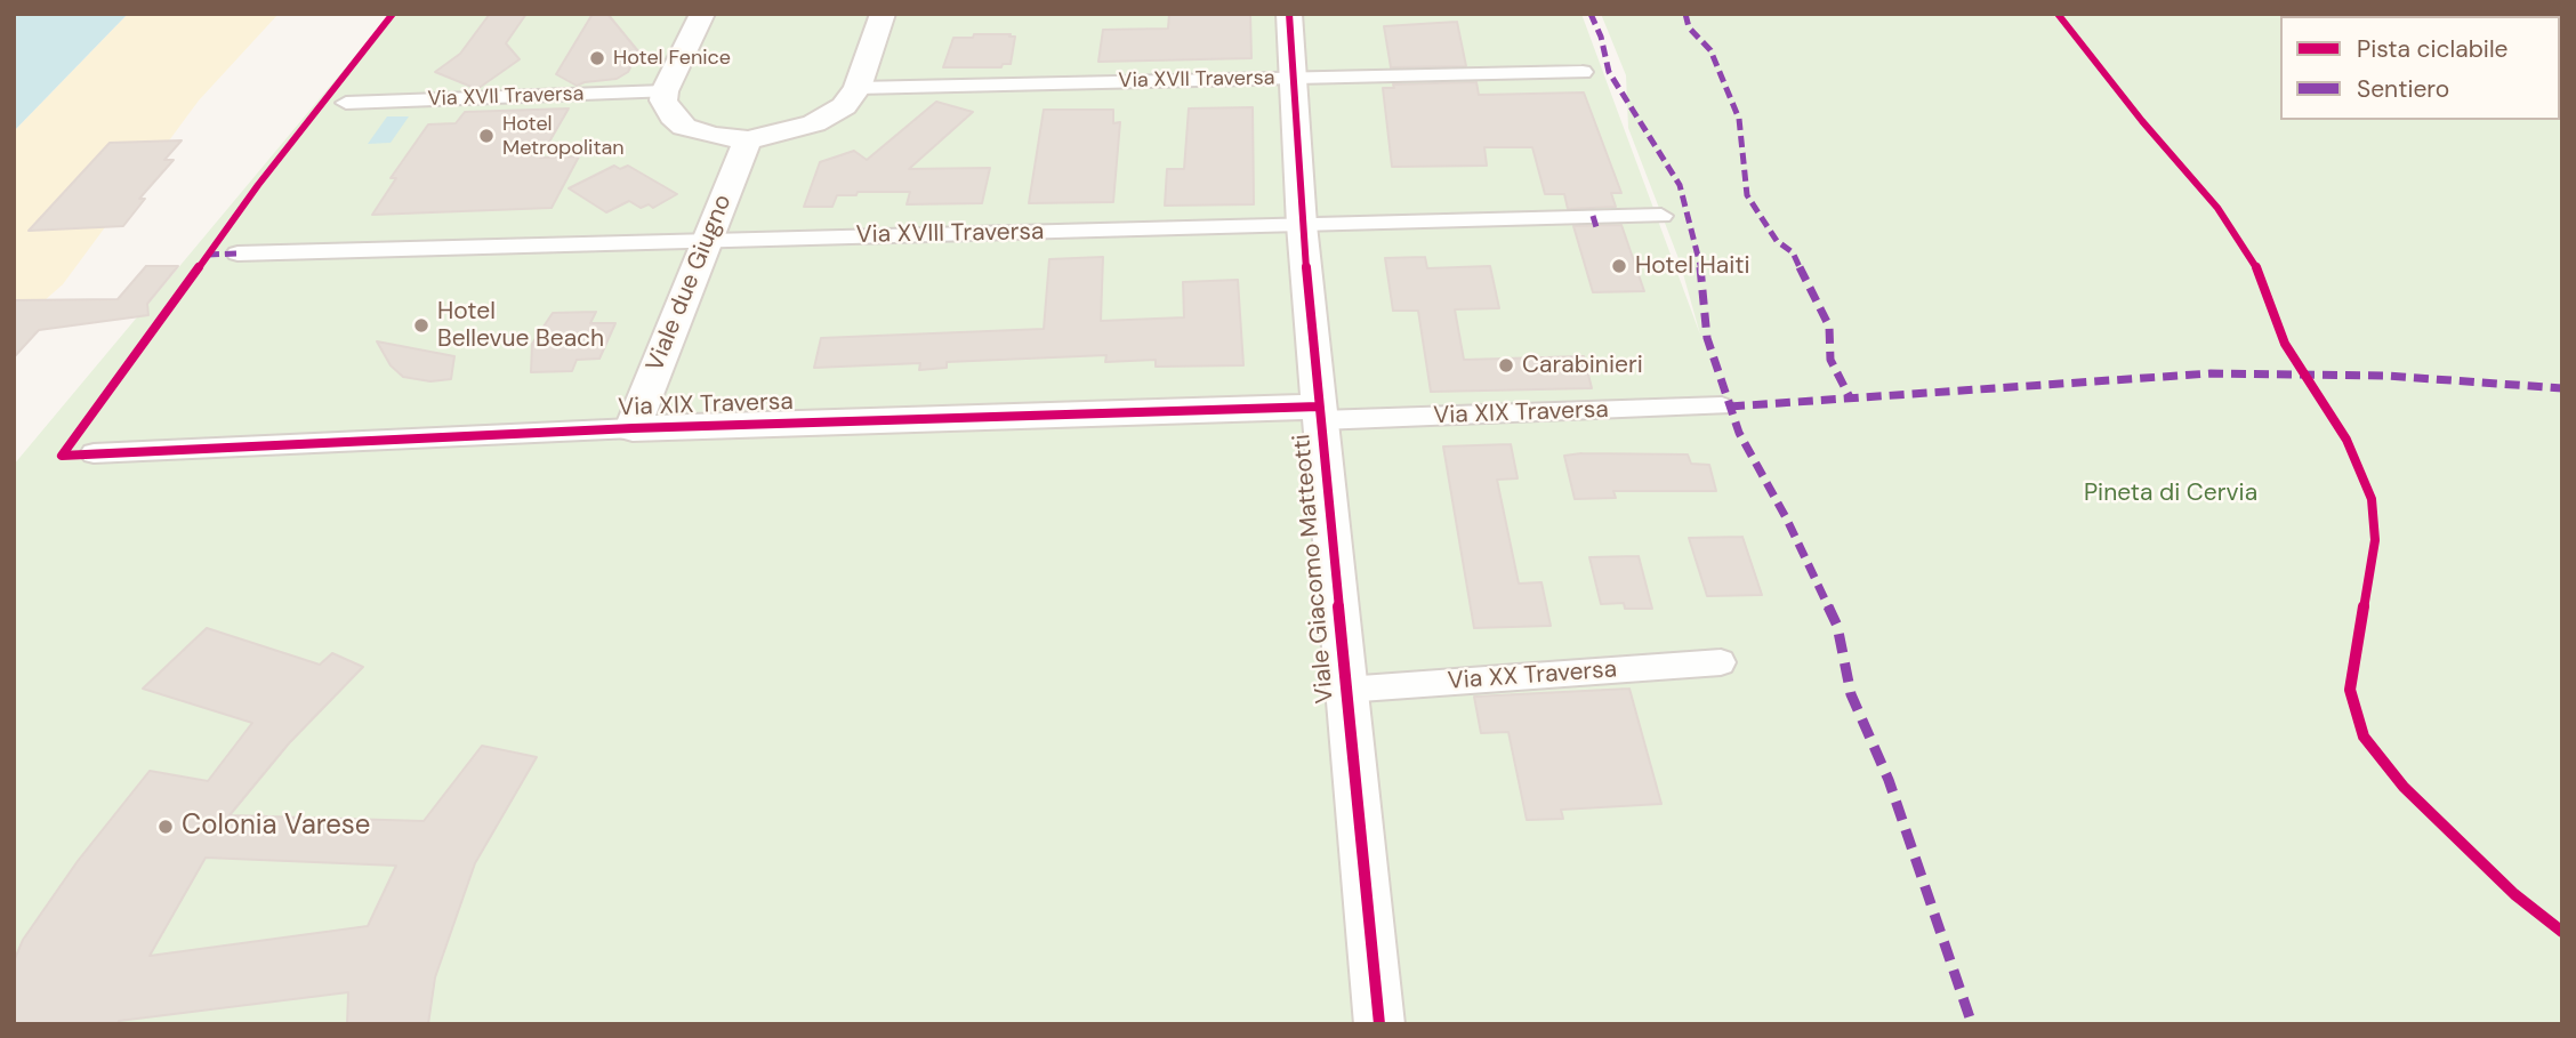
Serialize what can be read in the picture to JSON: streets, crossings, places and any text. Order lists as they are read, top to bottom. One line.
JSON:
{"streets":{"street":["Via XVII Traversa","Via XVIII Traversa","Viale due Giugno","Via XIX Traversa","Viale Giacomo Matteotti","Via XX Traversa"]},"crossings":[["Via XVII Traversa","Viale Giacomo Matteotti"],["Via XVIII Traversa","Viale due Giugno"],["Via XVIII Traversa","Viale Giacomo Matteotti"],["Viale due Giugno","Via XIX Traversa"],["Via XIX Traversa","Viale Giacomo Matteotti"],["Viale Giacomo Matteotti","Via XX Traversa"]],"parks":["Pineta di Cervia"],"places":["Hotel Fenice","Hotel Metropolitan","Hotel Haiti","Hotel Bellevue Beach","Carabinieri","Colonia Varese"],"legend":["Pista ciclabile","Sentiero"]}
